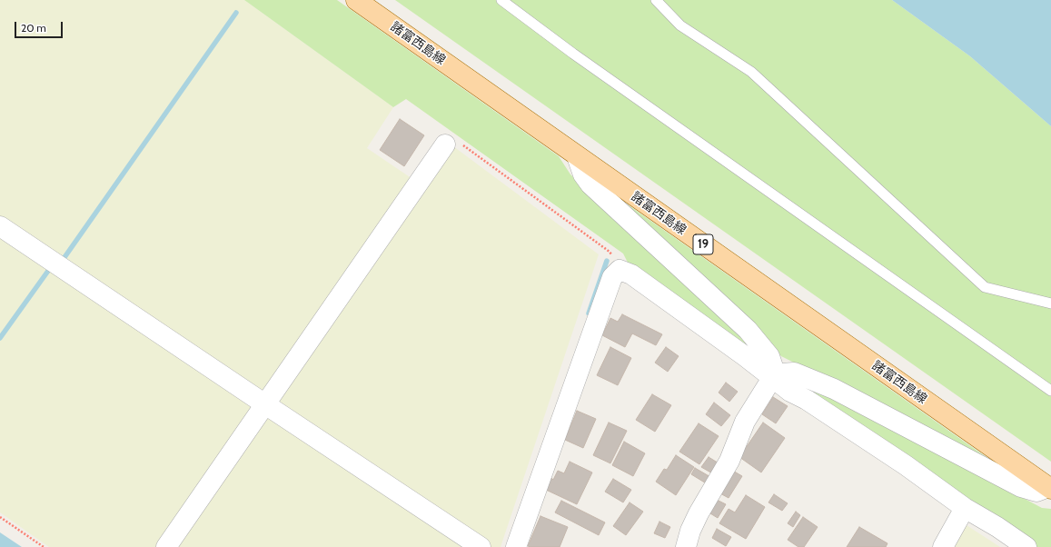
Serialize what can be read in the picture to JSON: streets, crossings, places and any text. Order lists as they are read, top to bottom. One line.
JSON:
{"streets":{"main road":["諸富西島線","19"]},"scale_bar":"20 m"}
